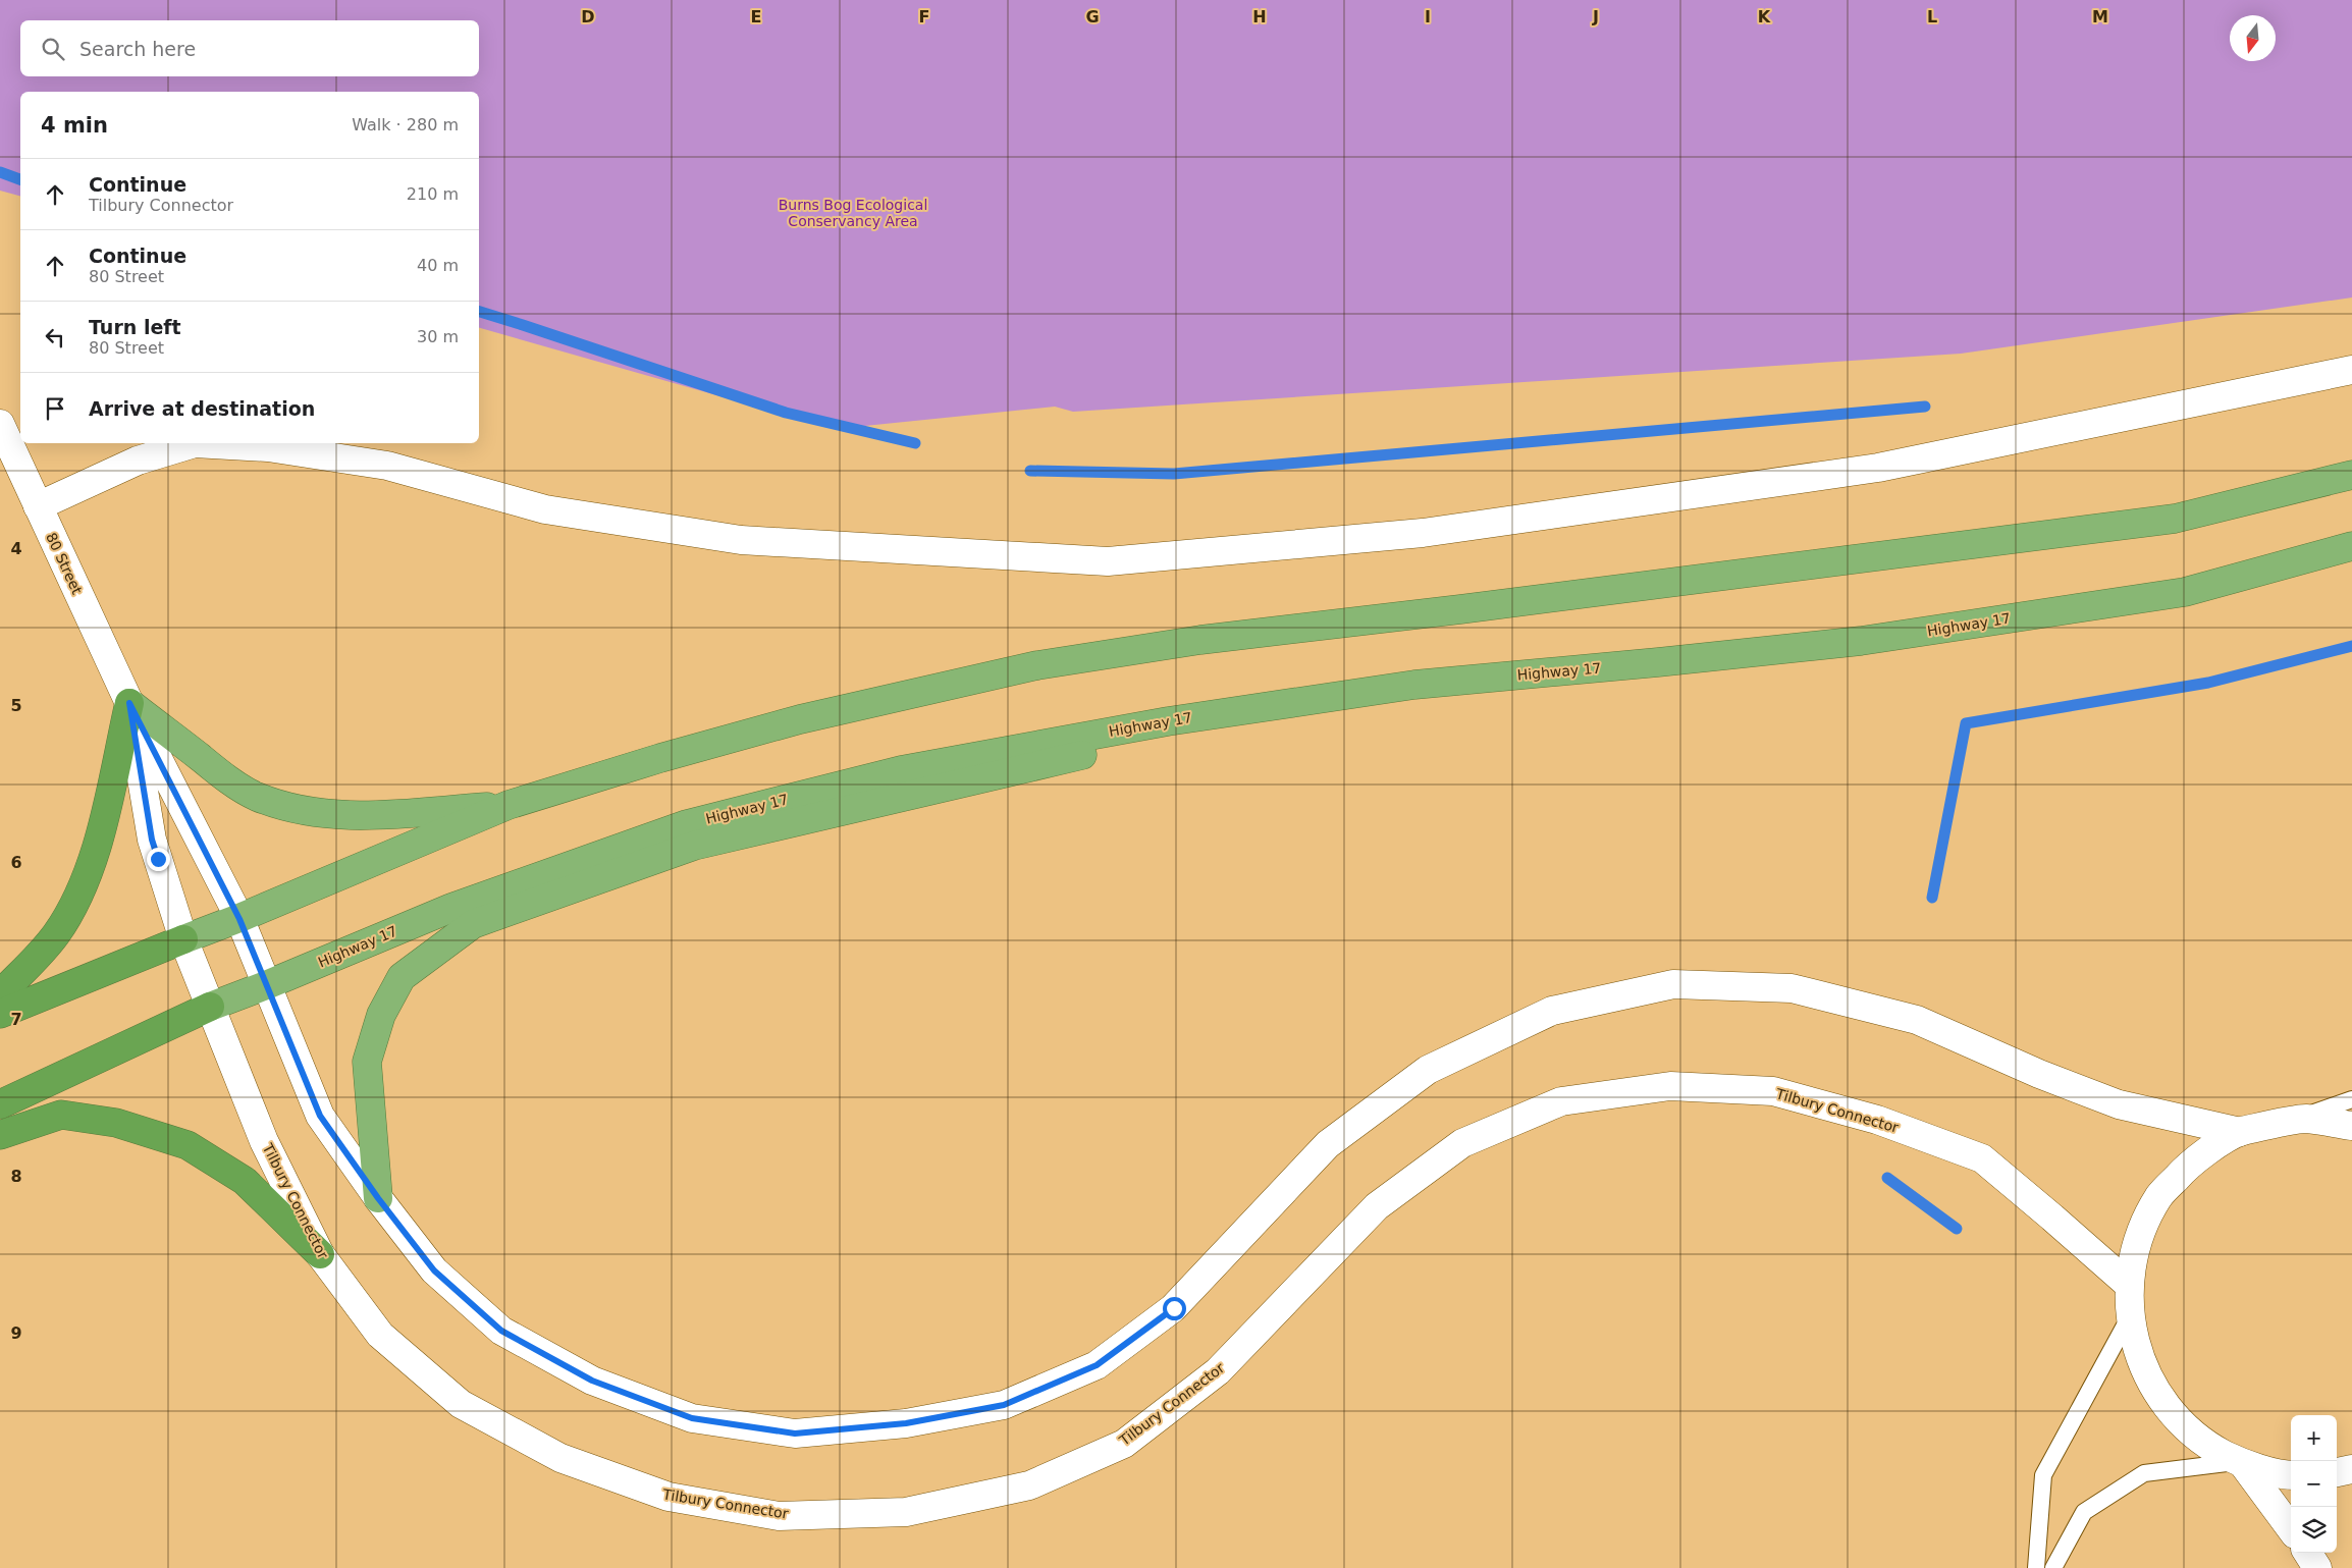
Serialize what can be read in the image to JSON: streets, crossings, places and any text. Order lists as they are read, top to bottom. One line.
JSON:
{"streets":{"highway":["Highway 17"],"street":["80 Street","Tilbury Connector"]},"crossings":[["80 Street","Tilbury Connector"],["Highway 17","Tilbury Connector"]],"parks":["Burns Bog Ecological Conservancy Area"],"north":"bottom","page":{"search":"Search here","heading":["4 min","Walk · 280 m"],"list":[["Continue","Tilbury Connector","210 m"],["Continue","80 Street","40 m"],["Turn left","80 Street","30 m"],"Arrive at destination"],"map_buttons":["+","−"]},"grid":{"columns":["D","E","F","G","H","I","J","K","L","M"],"rows":["4","5","6","7","8","9"]}}
